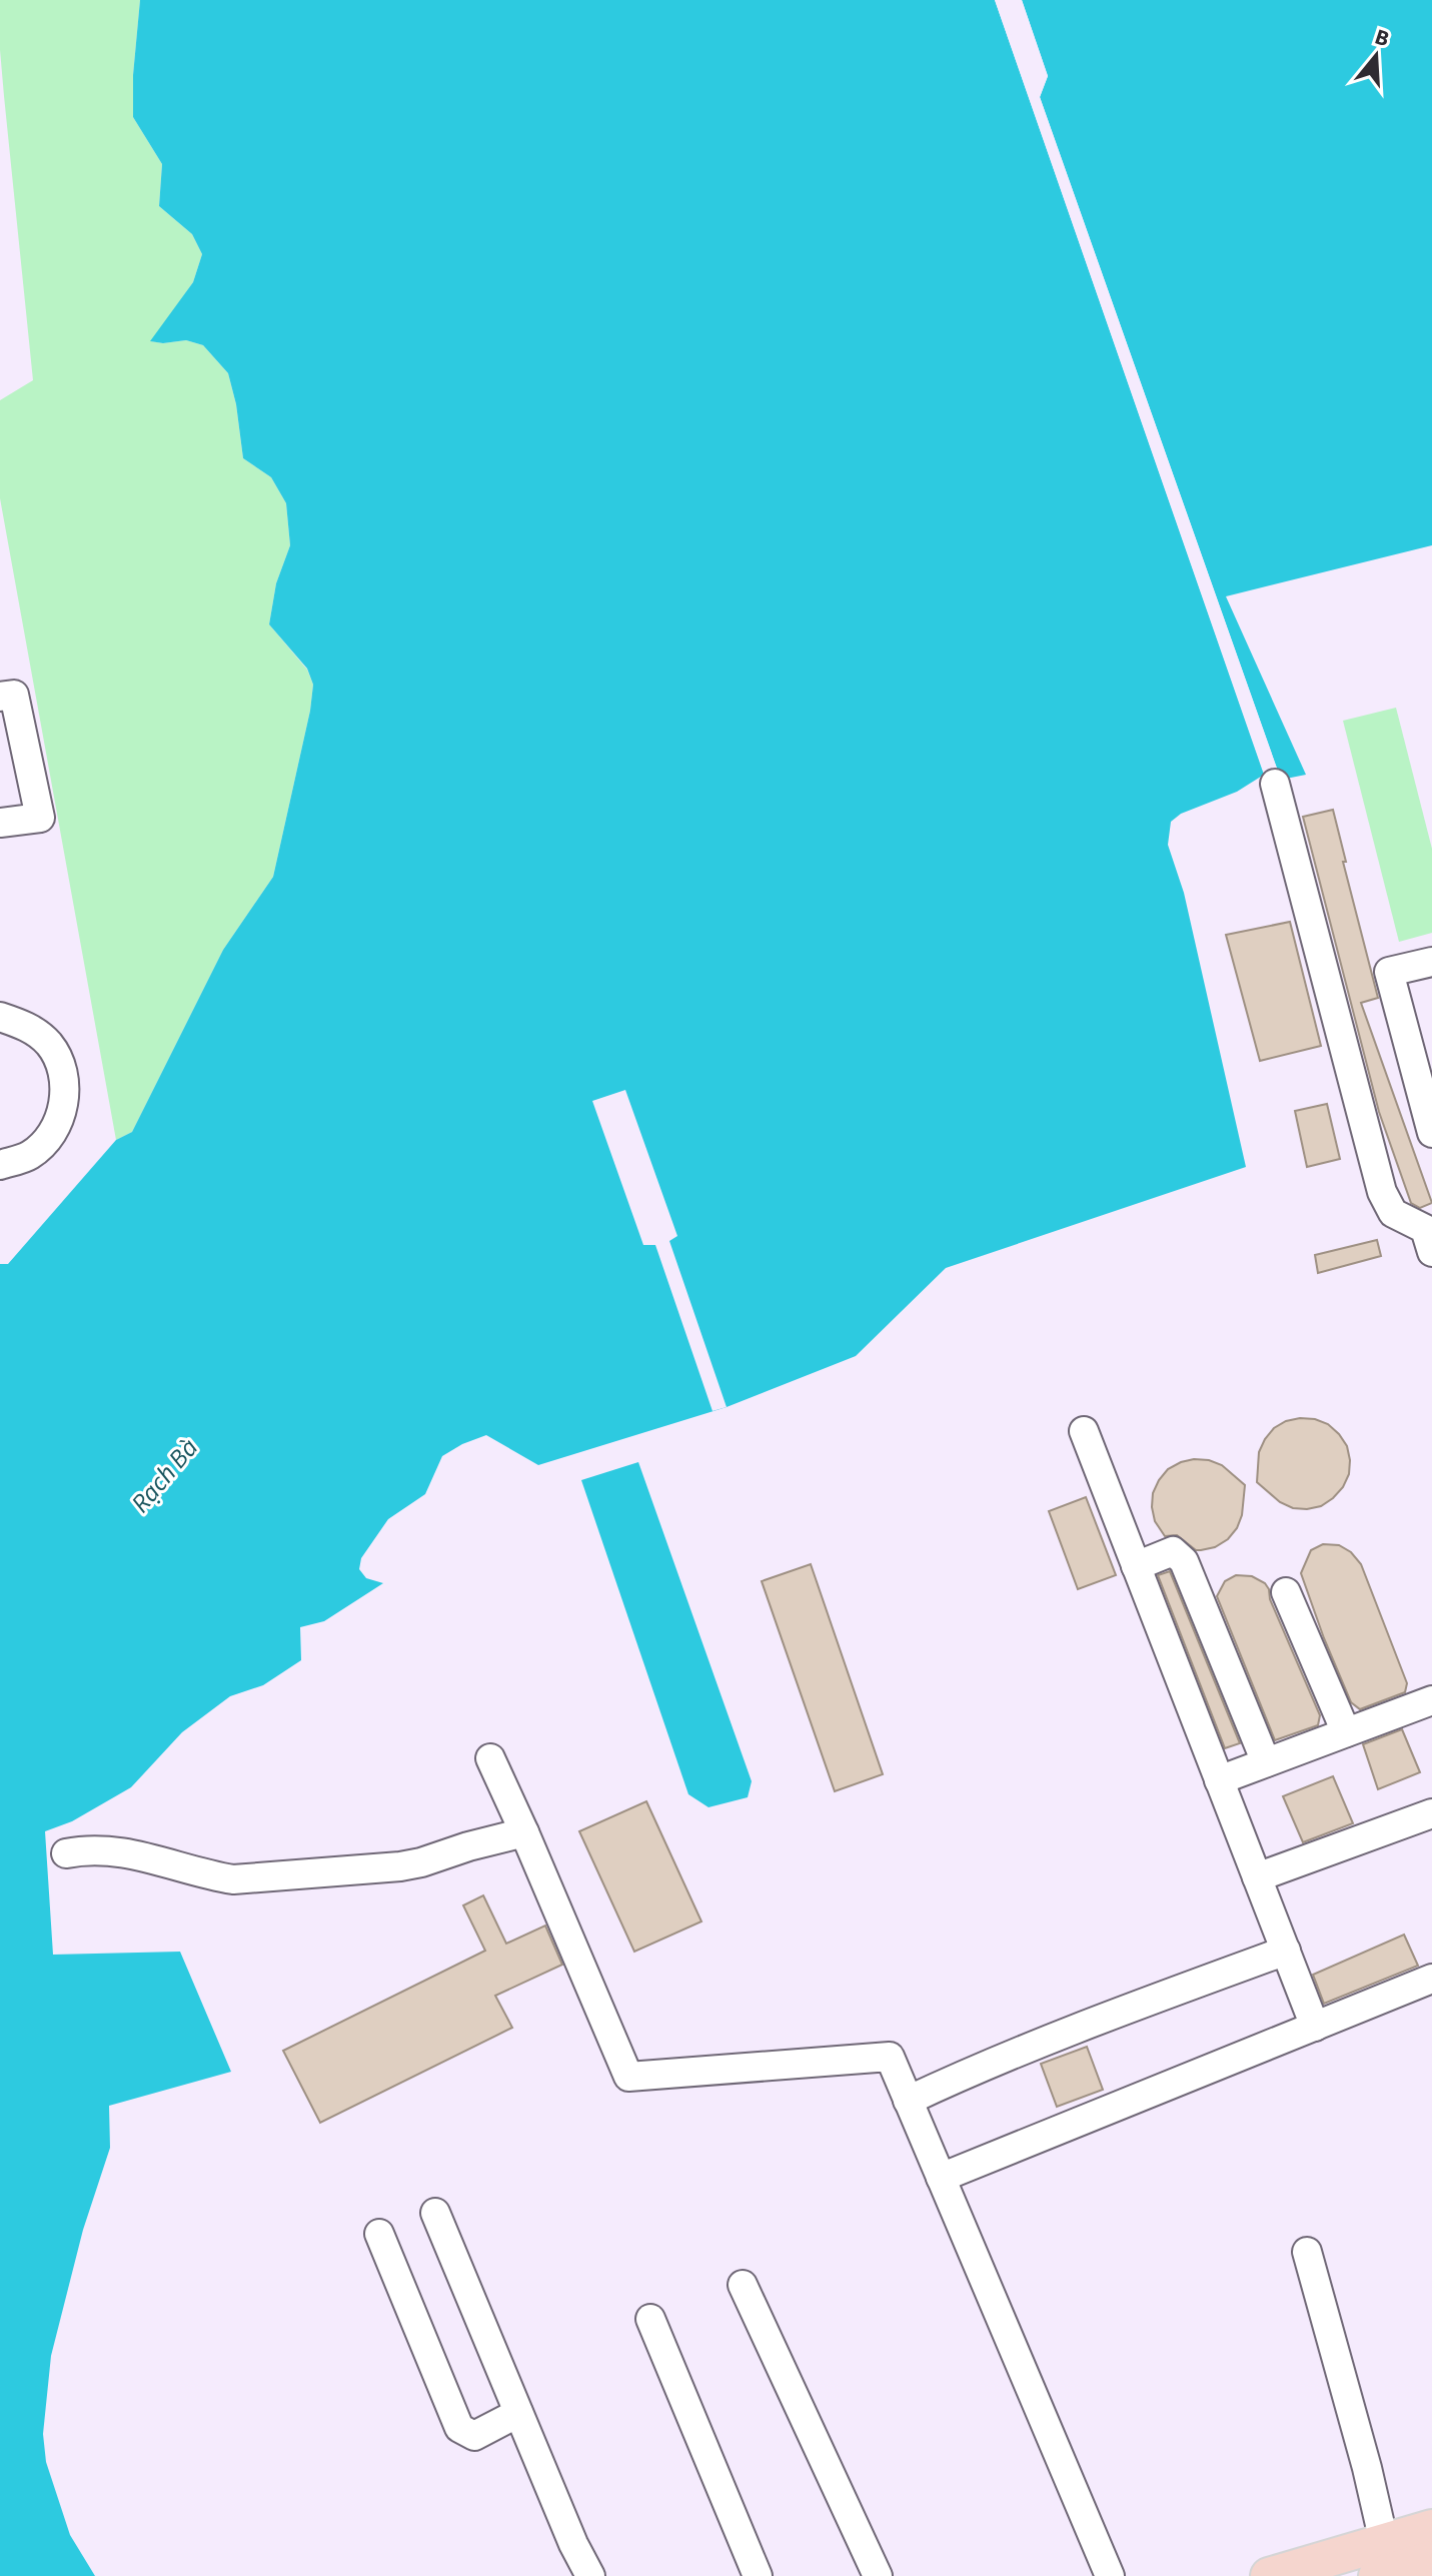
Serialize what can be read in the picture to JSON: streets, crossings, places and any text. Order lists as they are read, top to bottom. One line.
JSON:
{"water":["Rạch Bà"],"north":"top"}
